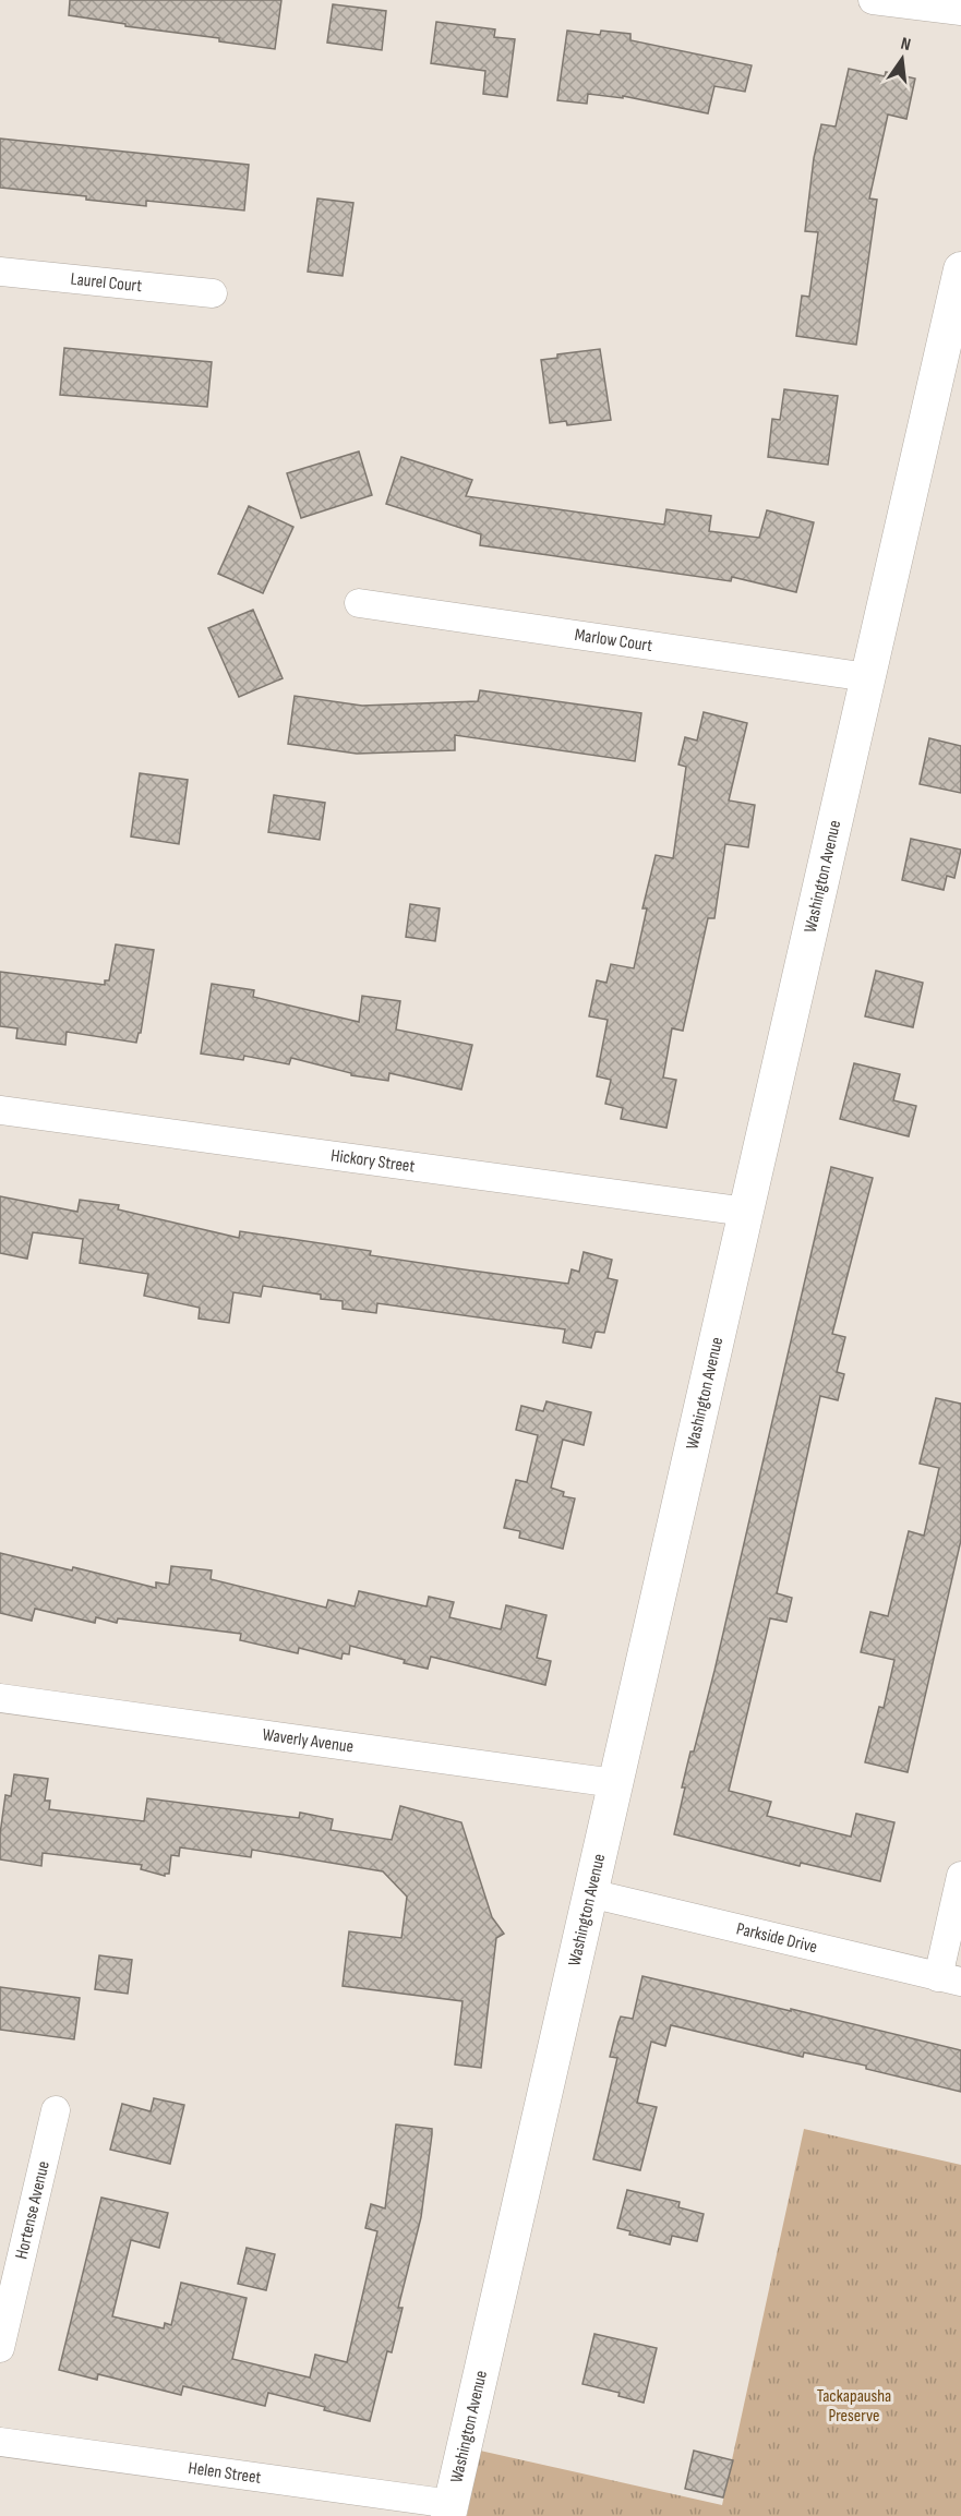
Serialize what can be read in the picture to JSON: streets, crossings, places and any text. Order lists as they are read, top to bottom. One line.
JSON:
{"streets":{"street":["Laurel Court","Marlow Court","Washington Avenue","Hickory Street","Waverly Avenue","Parkside Drive","Hortense Avenue","Helen Street"]},"crossings":[["Marlow Court","Washington Avenue"],["Washington Avenue","Hickory Street"],["Washington Avenue","Waverly Avenue"],["Washington Avenue","Parkside Drive"],["Washington Avenue","Helen Street"]],"parks":["Tackapausha Preserve"],"north":"top"}
